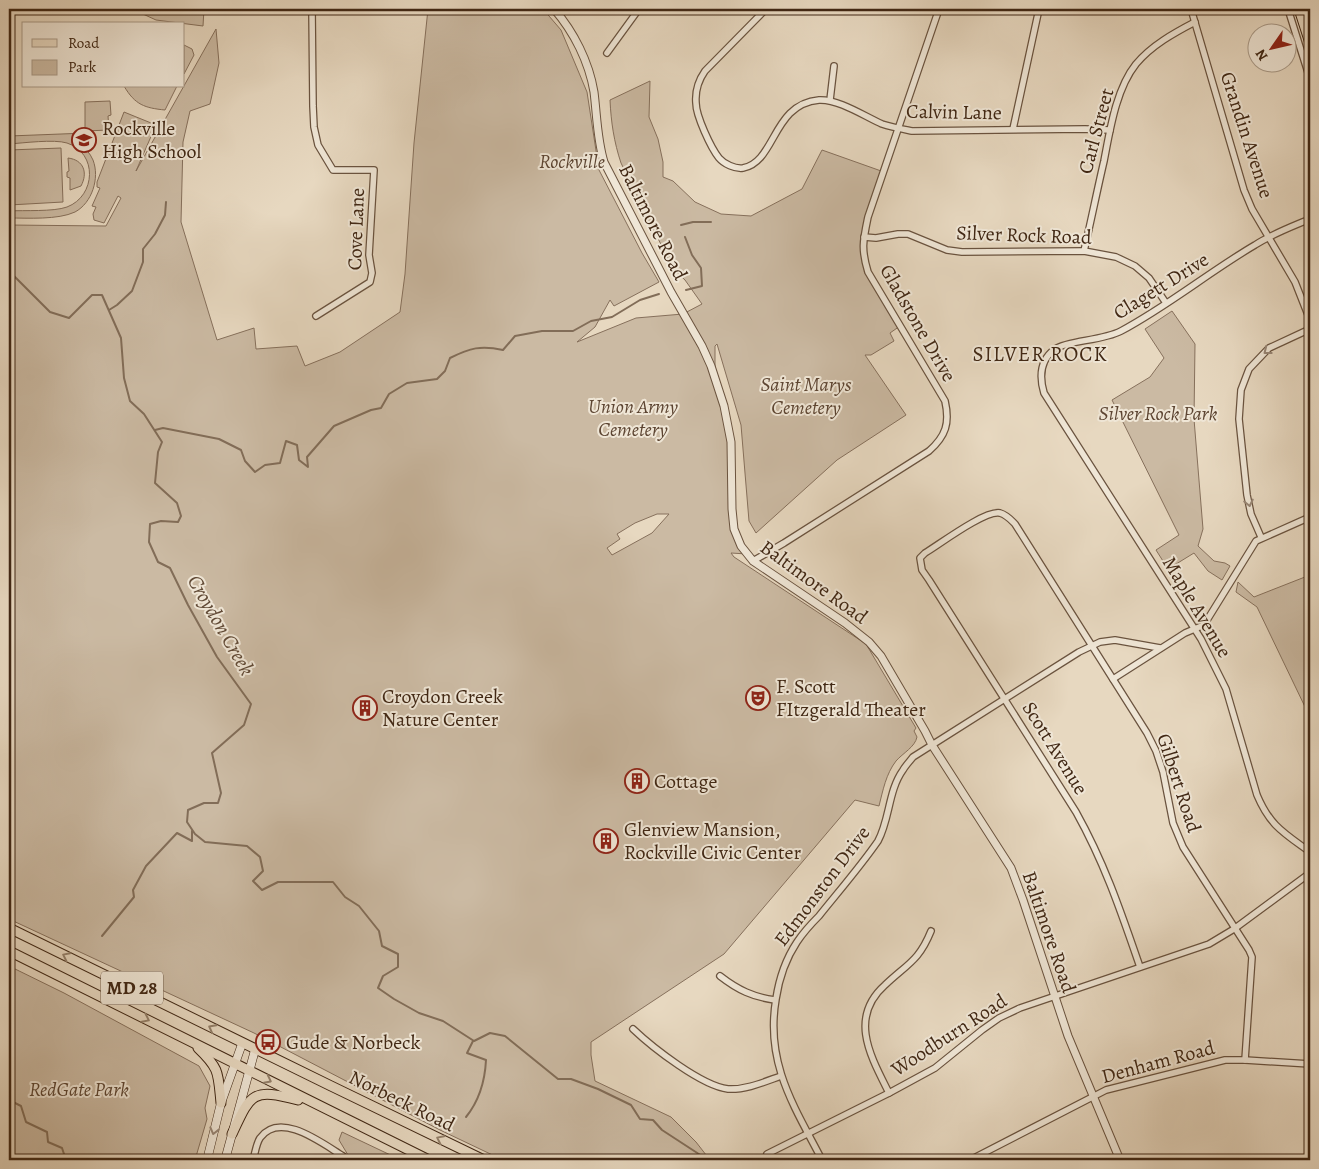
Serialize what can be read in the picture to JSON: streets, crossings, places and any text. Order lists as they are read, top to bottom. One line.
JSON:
{"streets":{"main road":["MD 28","Norbeck Road"],"street":["Calvin Lane","Carl Street","Grandin Avenue","Baltimore Road","Cove Lane","Silver Rock Road","Clagett Drive","Gladstone Drive","Maple Avenue","Scott Avenue","Gilbert Road","Edmonston Drive","Woodburn Road","Denham Road"]},"crossings":[["Calvin Lane","Carl Street"],["Calvin Lane","Gladstone Drive"],["Carl Street","Grandin Avenue"],["Carl Street","Silver Rock Road"],["Grandin Avenue","Clagett Drive"],["Baltimore Road","Gladstone Drive"],["Baltimore Road","Edmonston Drive"],["Baltimore Road","Woodburn Road"],["Baltimore Road","Denham Road"],["Silver Rock Road","Clagett Drive"],["Silver Rock Road","Gladstone Drive"],["Clagett Drive","Maple Avenue"],["Scott Avenue","Gilbert Road"],["Scott Avenue","Edmonston Drive"],["Scott Avenue","Woodburn Road"],["Gilbert Road","Edmonston Drive"],["Gilbert Road","Woodburn Road"],["Gilbert Road","Denham Road"],["Edmonston Drive","Woodburn Road"]],"districts":["SILVER ROCK"],"water":["Croydon Creek"],"parks":["Rockville","Saint Marys Cemetery","Union Army Cemetery","Silver Rock Park","RedGate Park"],"places":{"school or university":["Rockville High School"],"theatre":["F. Scott FItzgerald Theater"],"building":["Croydon Creek Nature Center","Cottage","Glenview Mansion, Rockville Civic Center"],"bus stop":["Gude & Norbeck"]},"legend":["Road","Park"],"north":"bottom left"}
